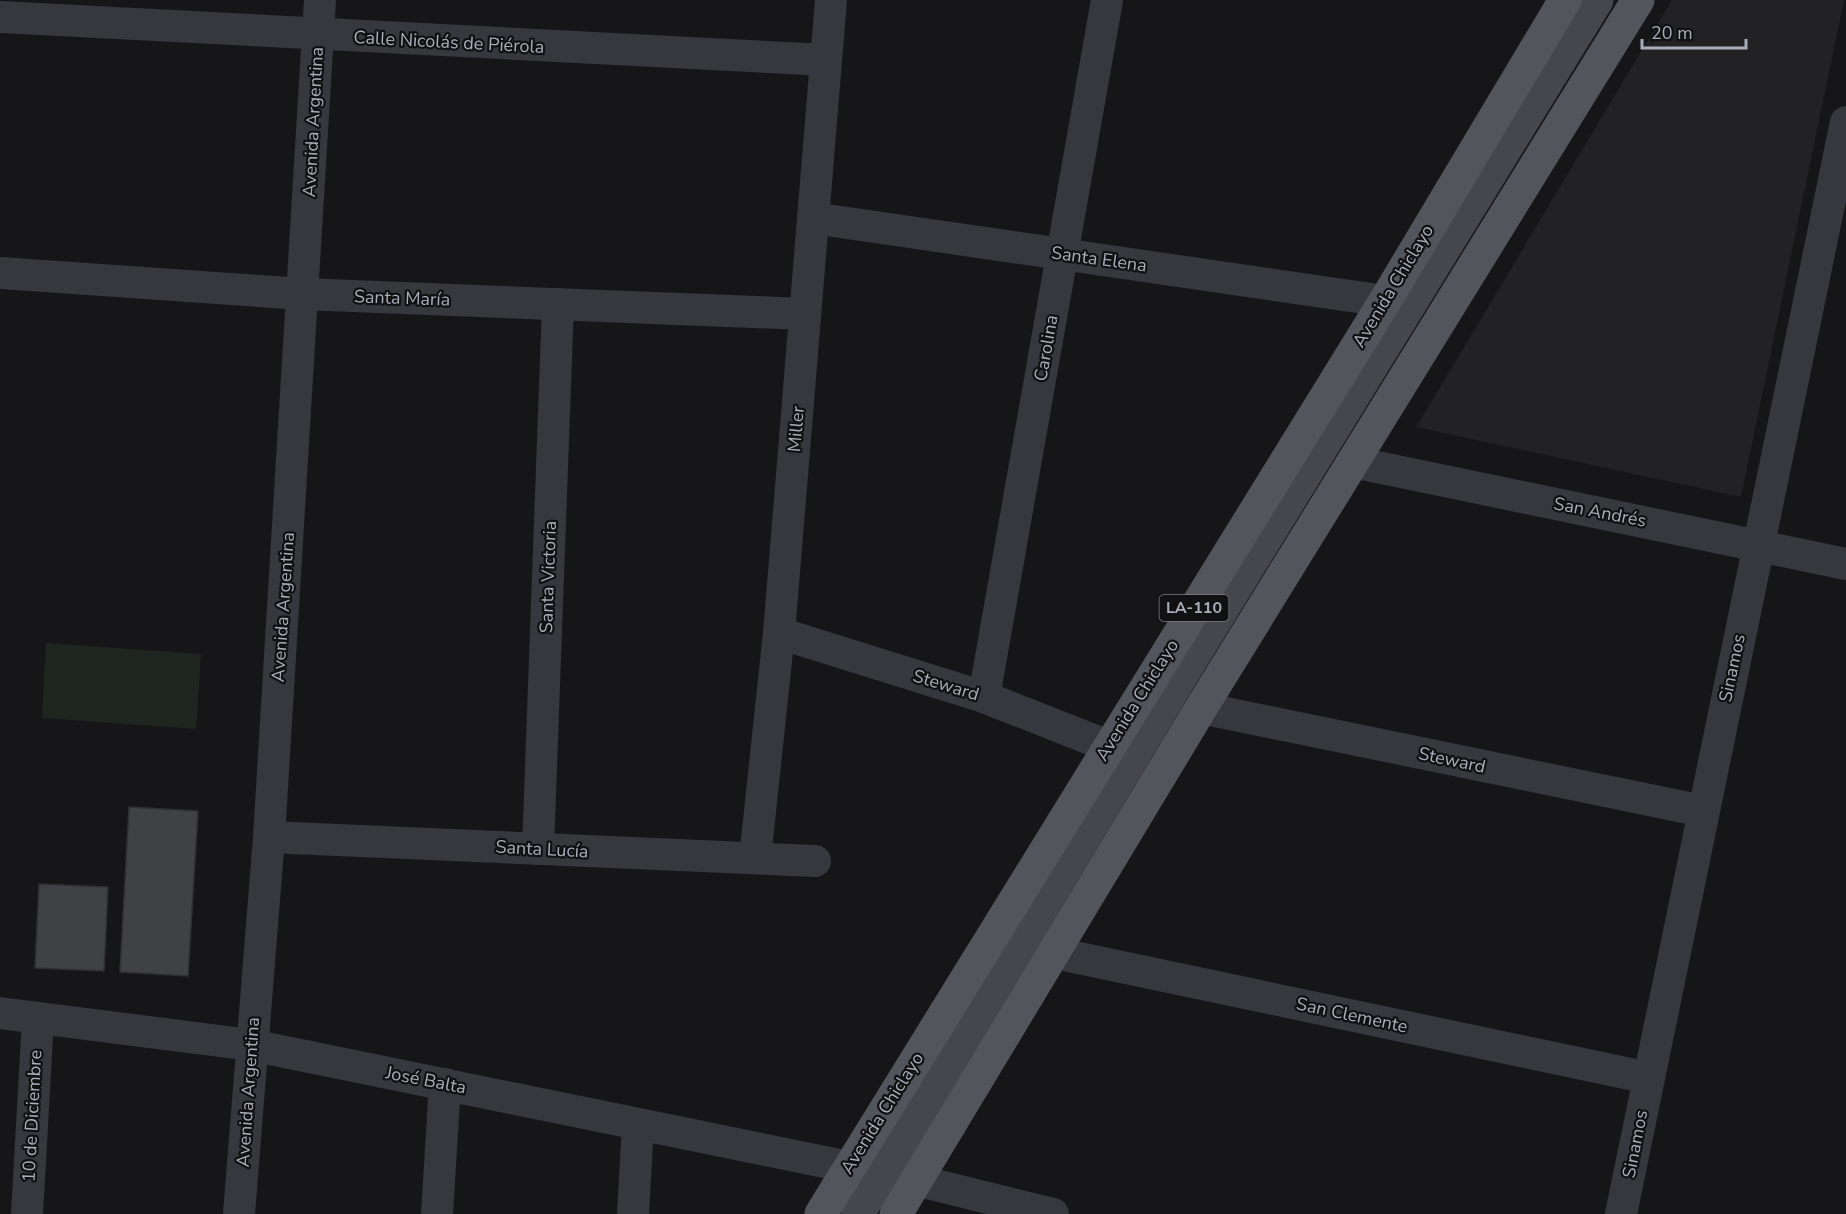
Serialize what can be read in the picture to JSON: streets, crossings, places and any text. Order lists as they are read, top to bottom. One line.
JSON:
{"streets":{"main road":["Avenida Chiclayo","LA-110"],"street":["Calle Nicolás de Piérola","Avenida Argentina","Santa Elena","Santa María","Carolina","Miller","San Andrés","Santa Victoria","Sinamos","Steward","Santa Lucía","San Clemente","José Balta","10 de Diciembre"]},"crossings":[["Calle Nicolás de Piérola","Avenida Argentina"],["Calle Nicolás de Piérola","Miller"],["Avenida Argentina","Santa María"],["Avenida Argentina","Santa Lucía"],["Avenida Argentina","José Balta"],["Santa Elena","Avenida Chiclayo"],["Santa Elena","Carolina"],["Santa Elena","Miller"],["Avenida Chiclayo","Steward"],["Avenida Chiclayo","José Balta"],["Santa María","Miller"],["Santa María","Santa Victoria"],["Carolina","Steward"],["Miller","Steward"],["Miller","Santa Lucía"],["San Andrés","LA-110"],["San Andrés","Sinamos"],["Santa Victoria","Santa Lucía"],["LA-110","Steward"],["LA-110","San Clemente"],["Sinamos","Steward"],["Sinamos","San Clemente"],["José Balta","10 de Diciembre"]],"scale_bar":"20 m"}
